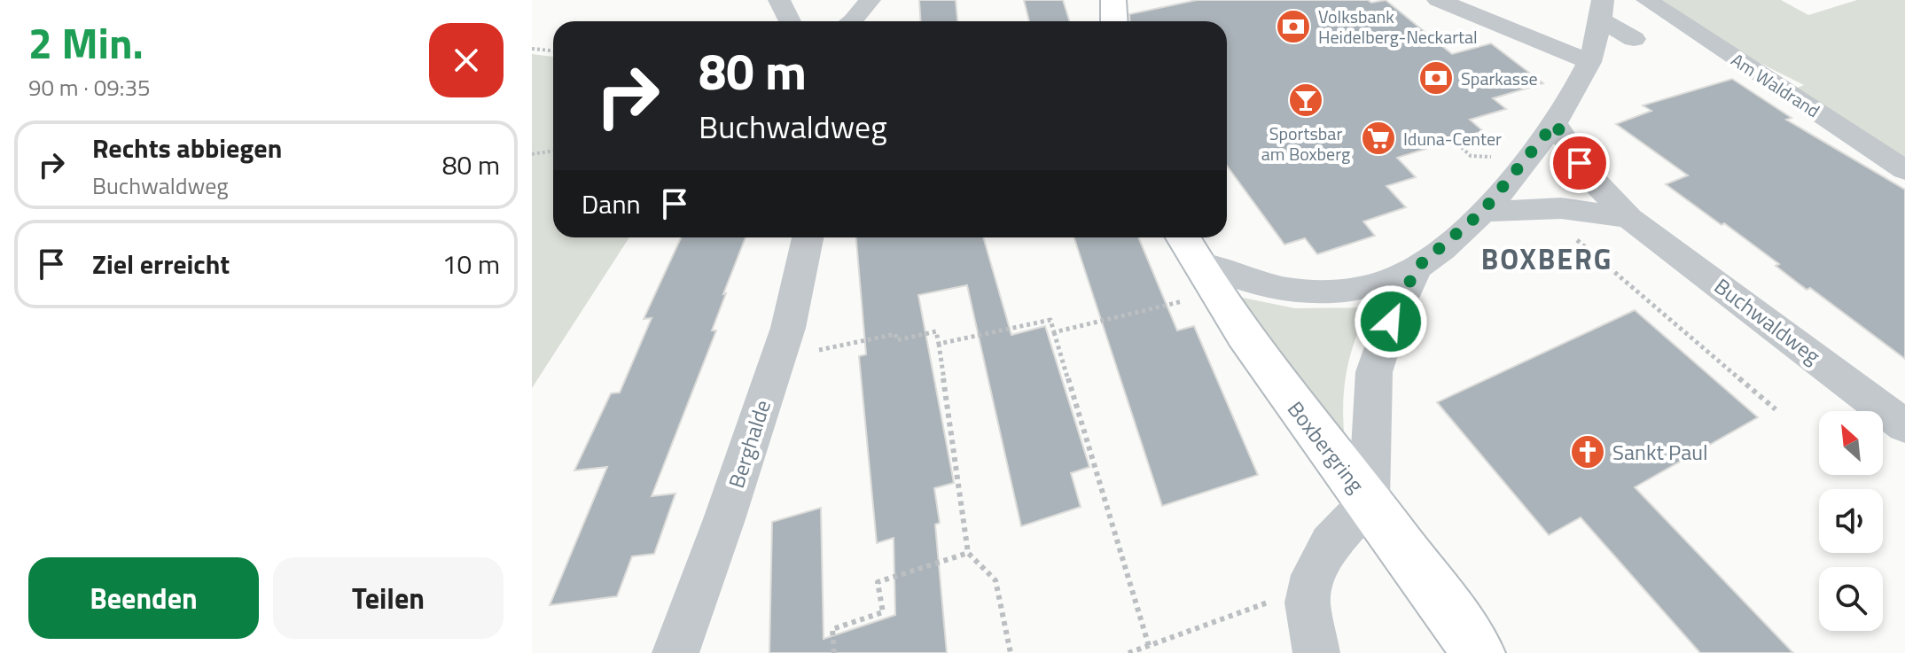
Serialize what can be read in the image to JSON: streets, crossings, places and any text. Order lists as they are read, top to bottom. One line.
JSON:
{"streets":{"street":["Am Waldrand","Buchwaldweg","Berghalde","Boxbergring"]},"crossings":[["Buchwaldweg","Boxbergring"]],"districts":["BOXBERG"],"places":{"bank":["Volksbank Heidelberg-Neckartal","Sparkasse"],"bar":["Sportsbar am Boxberg"],"supermarket":["Iduna-Center"],"church":["Sankt Paul"]},"north":"top left","page":{"heading":["2 Min.","90 m · 09:35"],"turn":["80 m","Buchwaldweg"],"list":[{"name":"Rechts abbiegen","note":"Buchwaldweg","value":"80 m"},{"name":"Ziel erreicht","value":"10 m"}],"then":"Dann","buttons":["Beenden","Teilen"]}}
